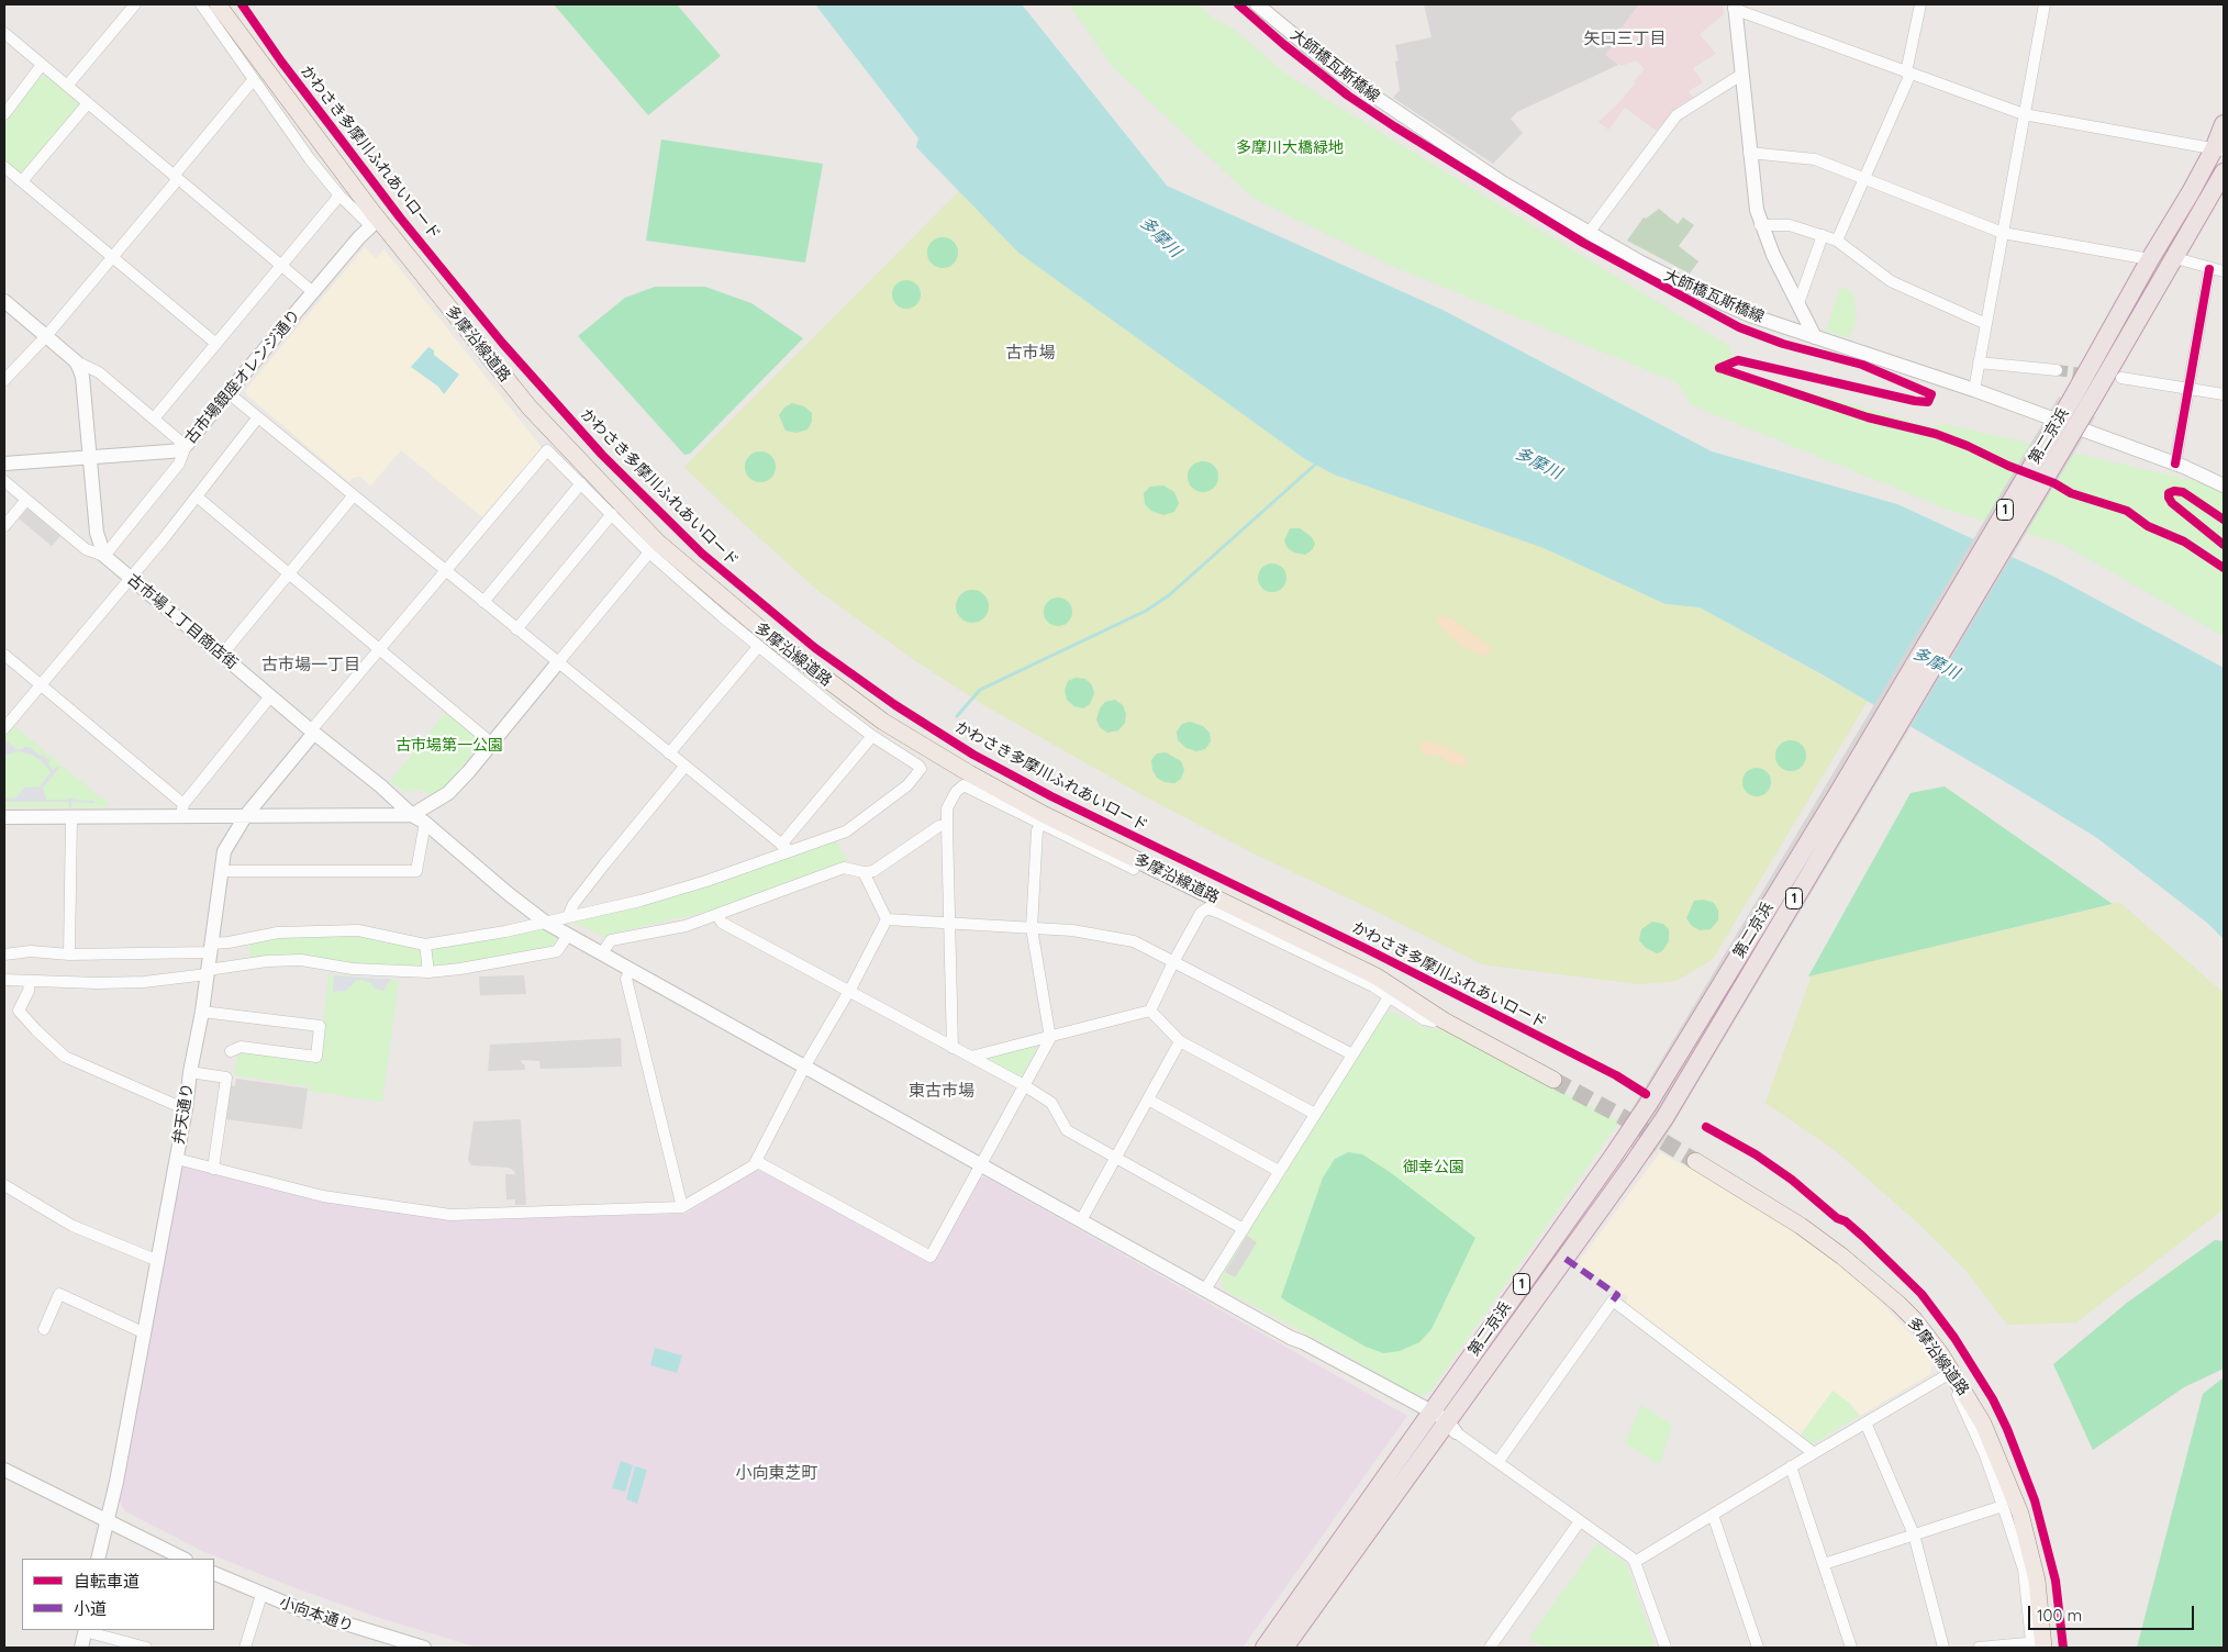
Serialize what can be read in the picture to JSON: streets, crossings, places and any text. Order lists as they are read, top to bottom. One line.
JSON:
{"streets":{"highway":["第二京浜","1"],"main road":["多摩沿線道路"],"street":["大師橋瓦斯橋線","古市場銀座オレンジ通り","古市場１丁目商店街","弁天通り","小向本通り"],"cycle path":["かわさき多摩川ふれあいロード"]},"crossings":[["多摩沿線道路","古市場銀座オレンジ通り"],["第二京浜","古市場１丁目商店街"],["古市場１丁目商店街","弁天通り"]],"districts":["矢口三丁目","古市場","古市場一丁目","東古市場","小向東芝町"],"water":["多摩川"],"parks":["多摩川大橋緑地","古市場第一公園","御幸公園"],"legend":["自転車道","小道"],"scale_bar":"100 m"}
